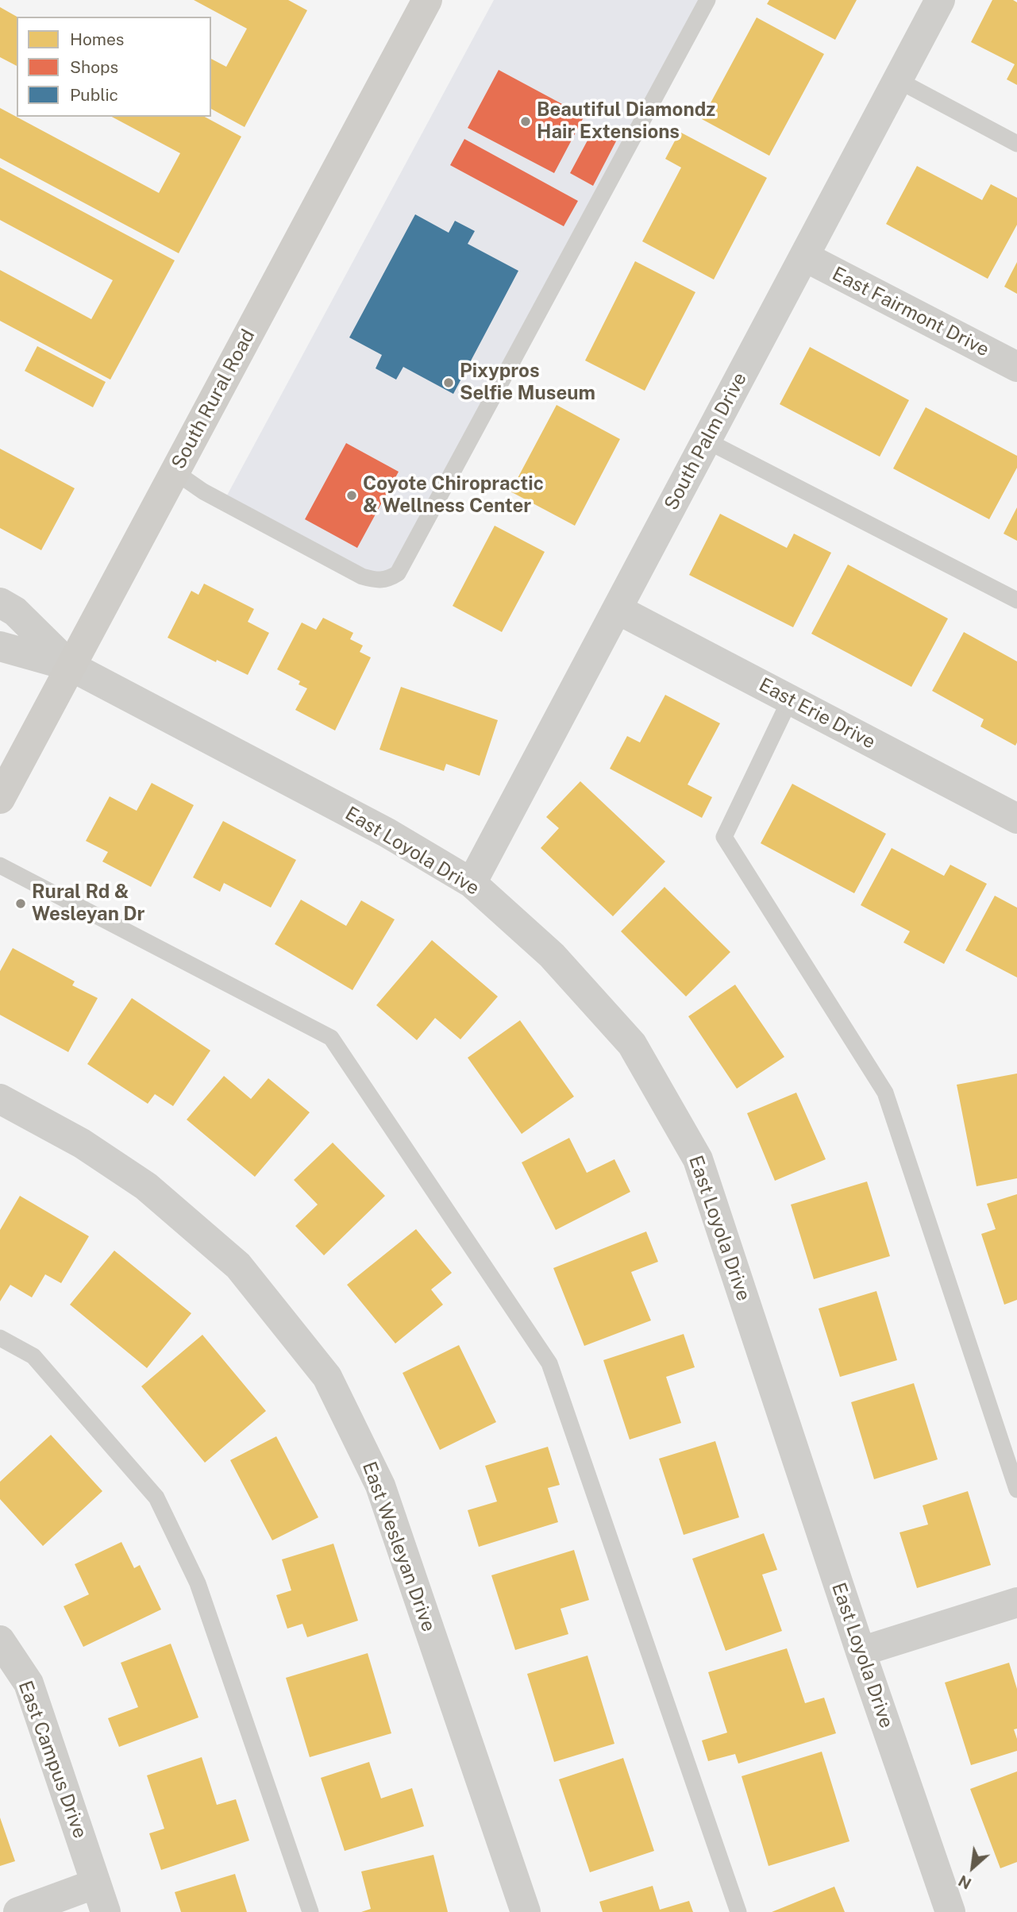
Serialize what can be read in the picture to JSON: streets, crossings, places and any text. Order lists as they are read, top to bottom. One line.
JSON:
{"streets":{"main road":["South Rural Road"],"street":["East Fairmont Drive","South Palm Drive","East Erie Drive","East Loyola Drive","East Wesleyan Drive","East Campus Drive"]},"crossings":[["East Fairmont Drive","South Palm Drive"],["South Rural Road","East Loyola Drive"],["South Palm Drive","East Erie Drive"],["South Palm Drive","East Loyola Drive"]],"places":["Beautiful Diamondz Hair Extensions","Pixypros Selfie Museum","Coyote Chiropractic & Wellness Center","Rural Rd & Wesleyan Dr"],"legend":["Homes","Shops","Public"],"north":"bottom left"}
